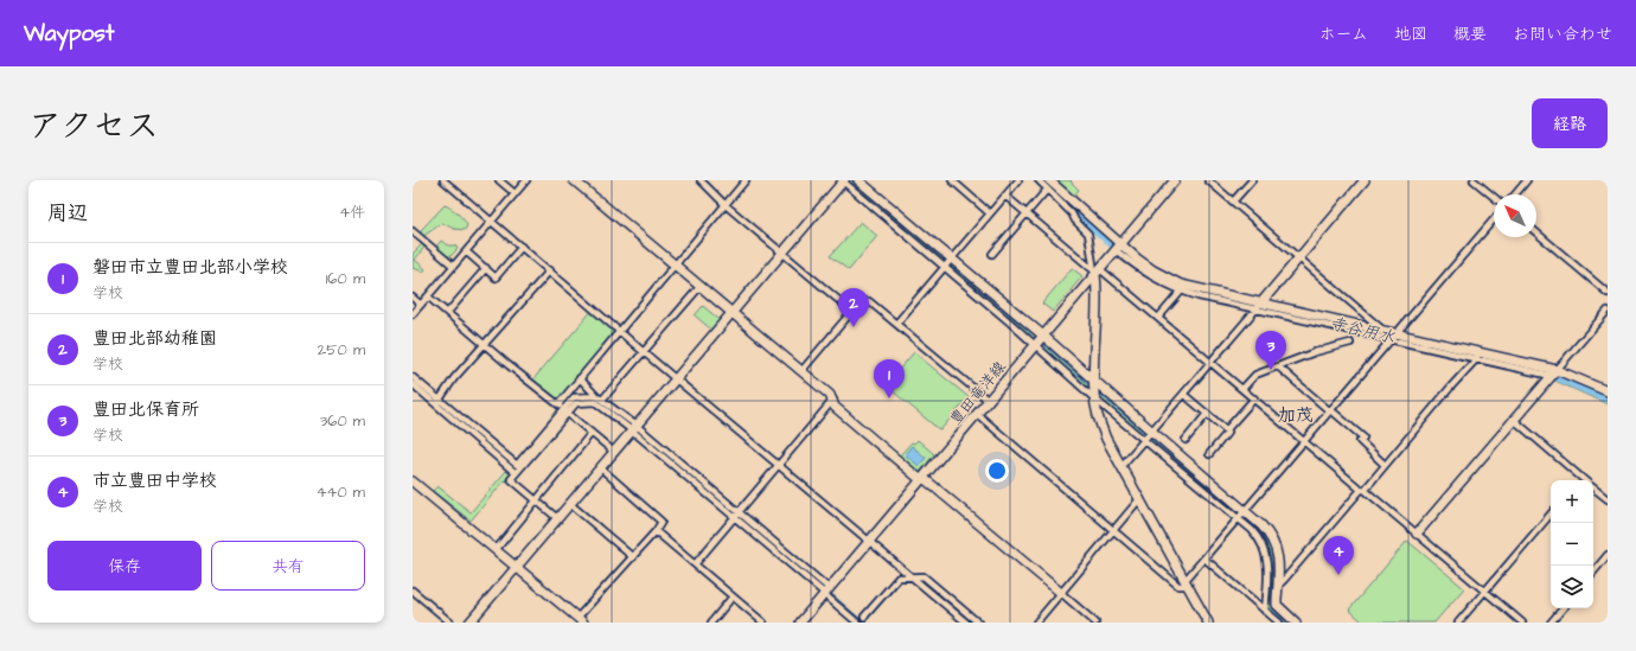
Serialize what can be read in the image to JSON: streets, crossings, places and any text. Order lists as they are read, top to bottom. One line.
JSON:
{"streets":{"street":["豊田竜洋線"]},"districts":["加茂"],"water":["寺谷用水"],"north":"top left","page":{"header":"Waypost","nav":["ホーム","地図","概要","お問い合わせ"],"title":"アクセス","buttons":["経路",["保存","共有"]],"heading":["周辺","4件"],"list":[{"mark":"1","name":"磐田市立豊田北部小学校","note":"学校","value":"160 m"},{"mark":"2","name":"豊田北部幼稚園","note":"学校","value":"250 m"},{"mark":"3","name":"豊田北保育所","note":"学校","value":"360 m"},{"mark":"4","name":"市立豊田中学校","note":"学校","value":"440 m"}],"pins":["2","3","1","4"],"map_buttons":["+","−"]}}
